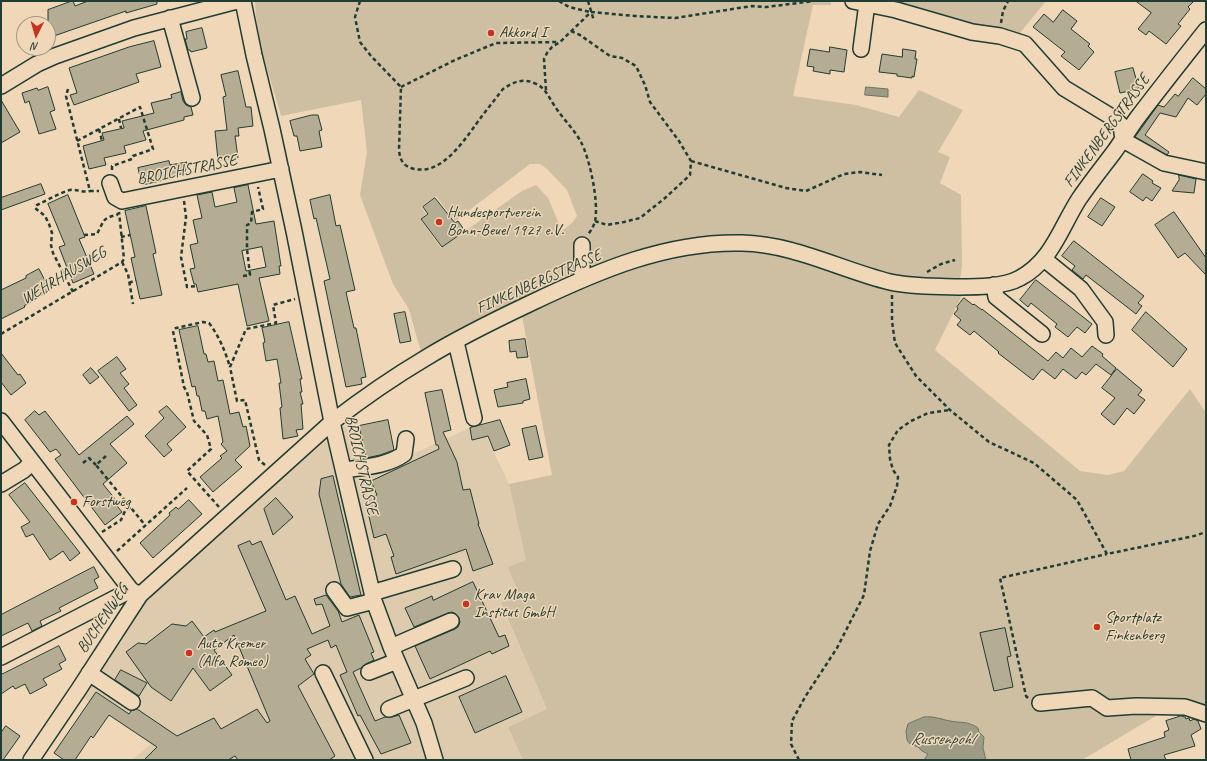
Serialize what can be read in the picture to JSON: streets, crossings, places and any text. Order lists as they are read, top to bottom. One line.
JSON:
{"streets":{"street":["FINKENBERGSTRASSE","BROICHSTRASSE","BUCHENWEG"],"path":["WEHRHAUSWEG"]},"crossings":[["FINKENBERGSTRASSE","BROICHSTRASSE"],["FINKENBERGSTRASSE","BUCHENWEG"],["BROICHSTRASSE","WEHRHAUSWEG"],["BROICHSTRASSE","BUCHENWEG"]],"water":["Russenpohl"],"places":["Akkord I","Hundesportverein Bonn-Beuel 1927 e.V.","Forstweg","Krav Maga Institut GmbH","Sportplatz Finkenberg","Auto Kremer (Alfa Romeo)"],"north":"bottom"}
